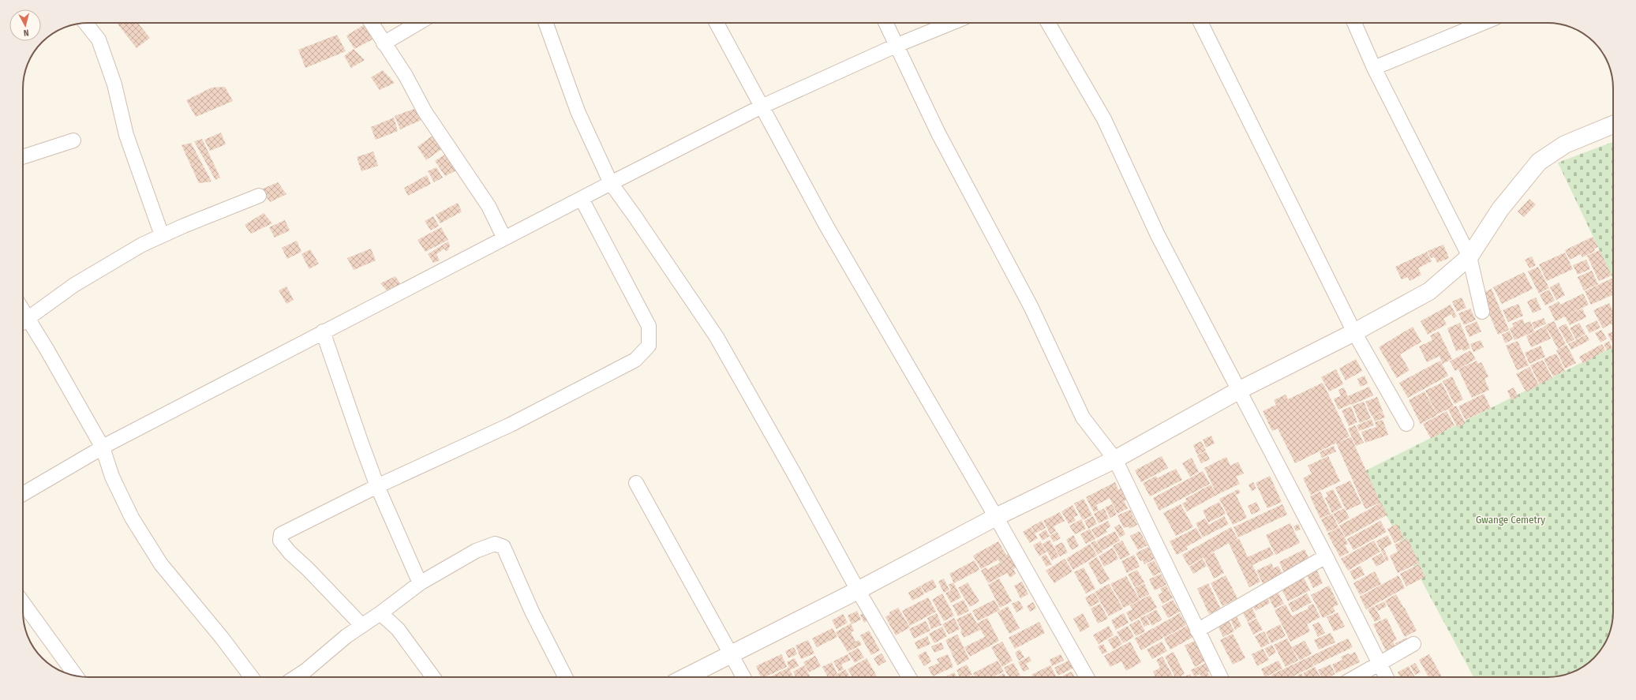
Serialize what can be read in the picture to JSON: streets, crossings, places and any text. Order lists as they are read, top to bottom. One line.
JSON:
{"parks":["Gwange Cemetry"],"north":"bottom"}
